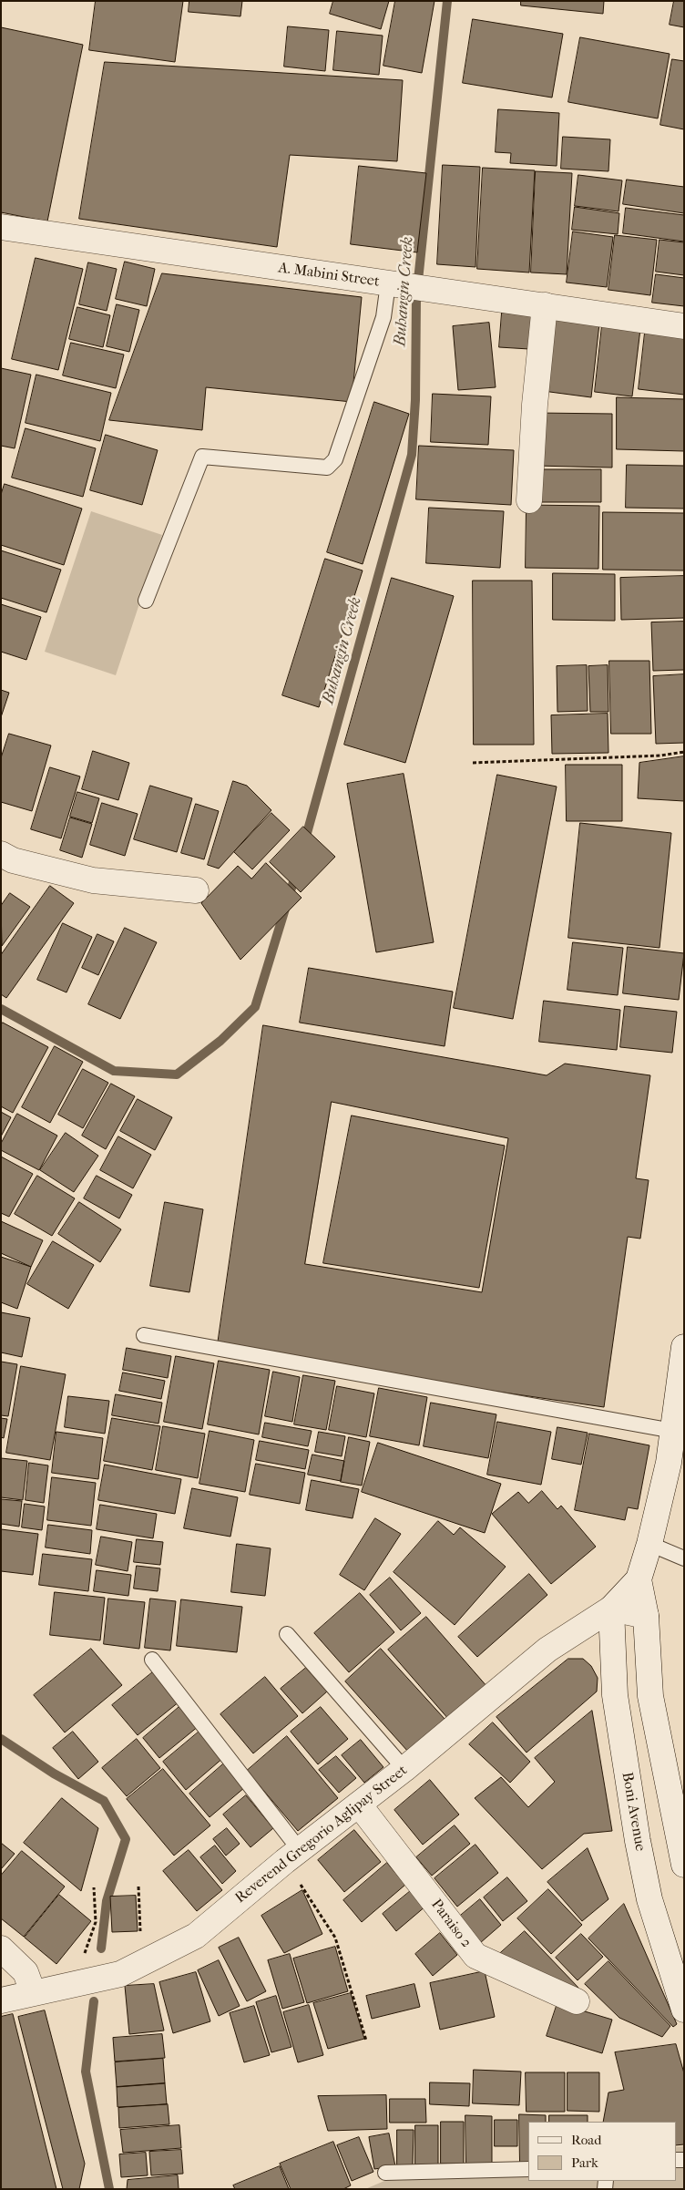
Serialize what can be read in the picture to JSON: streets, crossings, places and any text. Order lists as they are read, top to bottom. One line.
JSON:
{"streets":{"street":["A. Mabini Street","Boni Avenue","Reverend Gregorio Aglipay Street","Paraiso 2"]},"crossings":[["Boni Avenue","Reverend Gregorio Aglipay Street"],["Reverend Gregorio Aglipay Street","Paraiso 2"]],"water":["Buhangin Creek"],"legend":["Road","Park"]}
